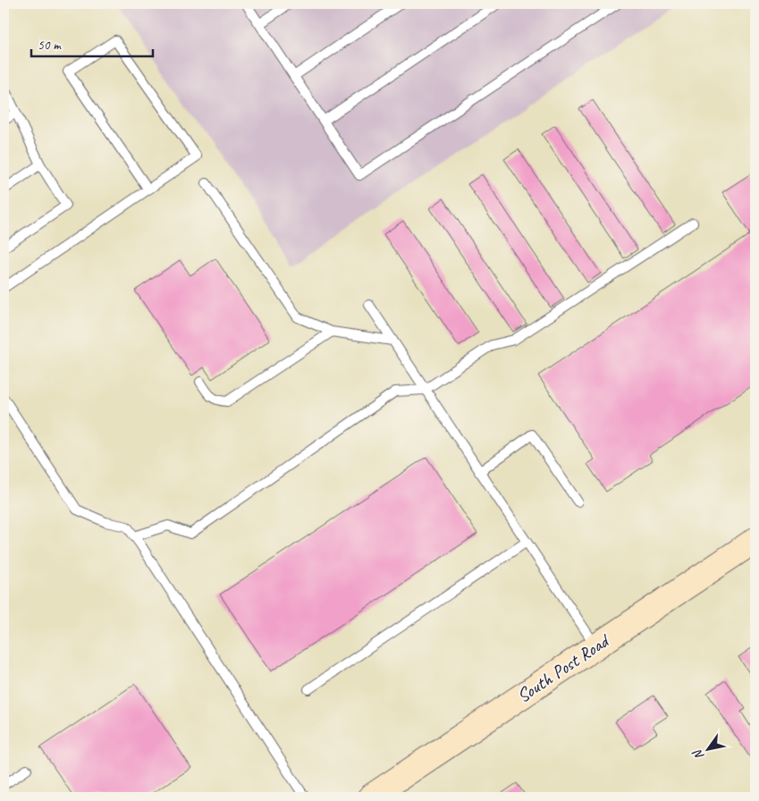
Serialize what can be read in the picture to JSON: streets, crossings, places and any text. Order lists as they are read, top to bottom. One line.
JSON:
{"streets":{"main road":["South Post Road"]},"scale_bar":"50 m","north":"bottom left"}
